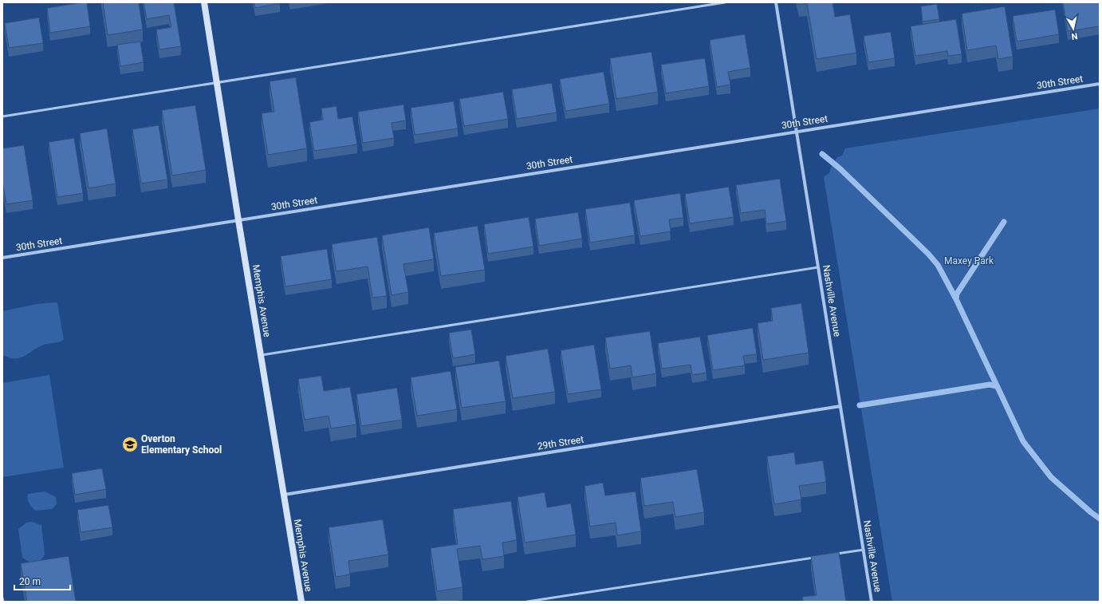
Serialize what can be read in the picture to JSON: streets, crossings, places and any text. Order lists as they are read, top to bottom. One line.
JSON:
{"streets":{"street":["30th Street","Memphis Avenue","Nashville Avenue","29th Street"]},"crossings":[["30th Street","Memphis Avenue"],["30th Street","Nashville Avenue"],["Memphis Avenue","29th Street"],["Nashville Avenue","29th Street"]],"parks":["Maxey Park"],"places":{"school or university":["Overton Elementary School"]},"scale_bar":"20 m","north":"bottom"}
